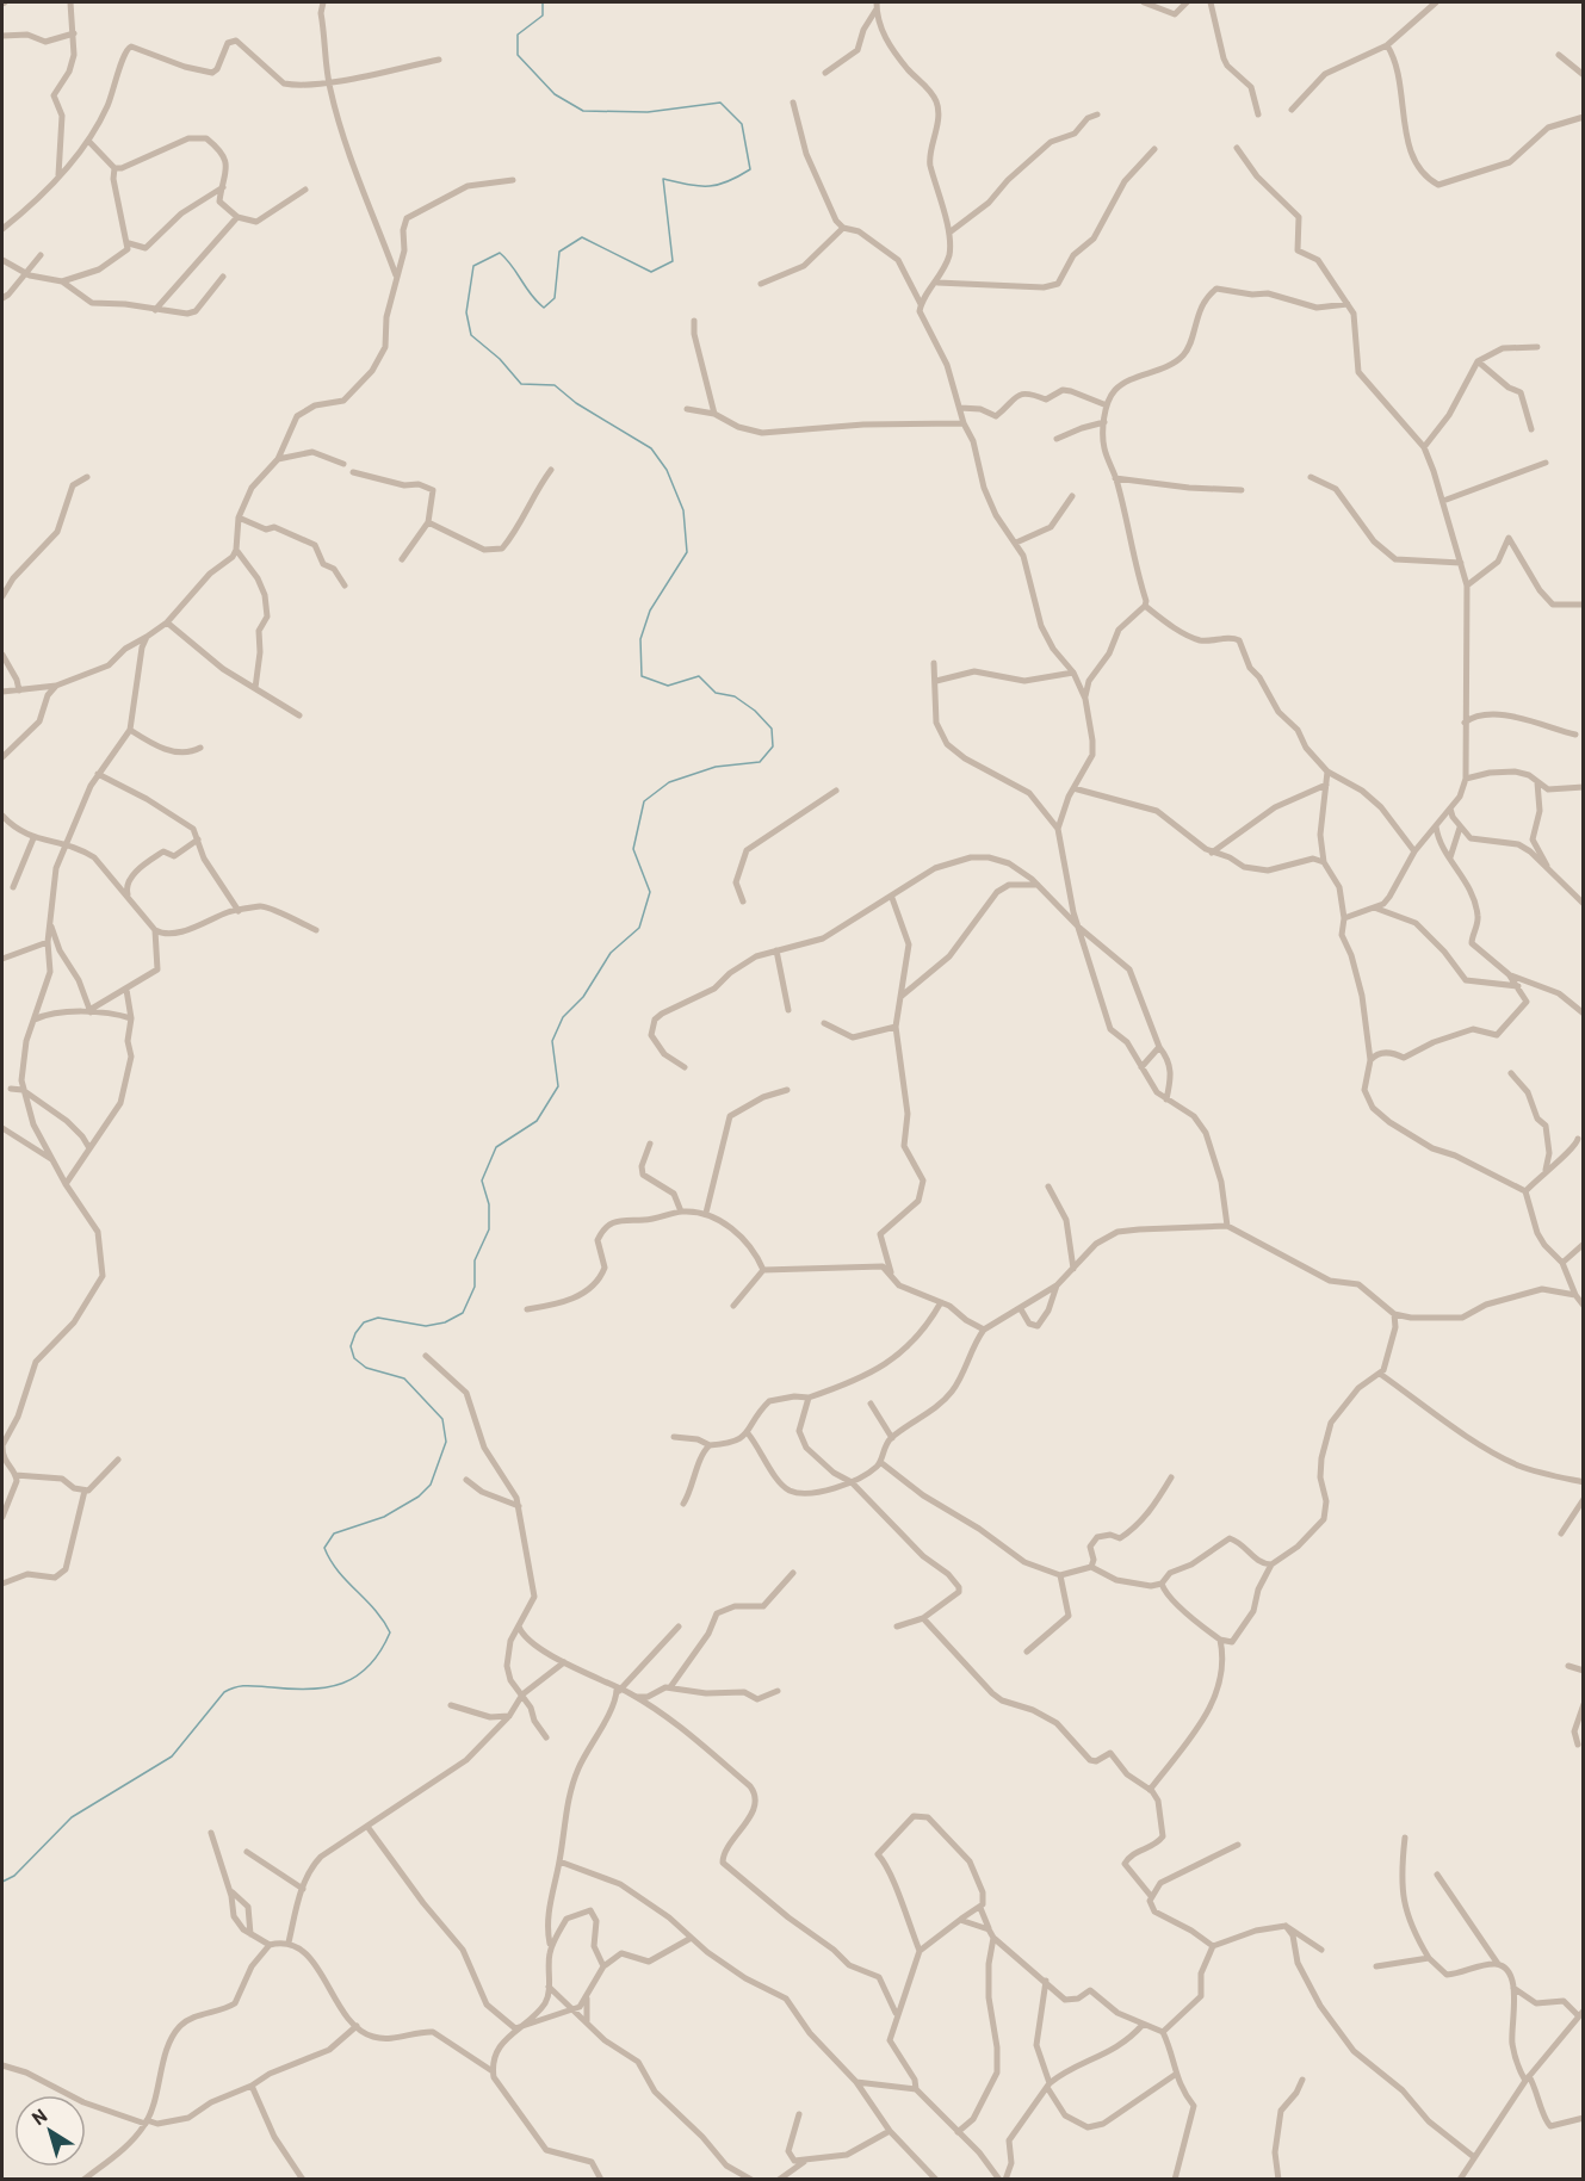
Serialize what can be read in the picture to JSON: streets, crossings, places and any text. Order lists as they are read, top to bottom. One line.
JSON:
{"north":"top left"}
